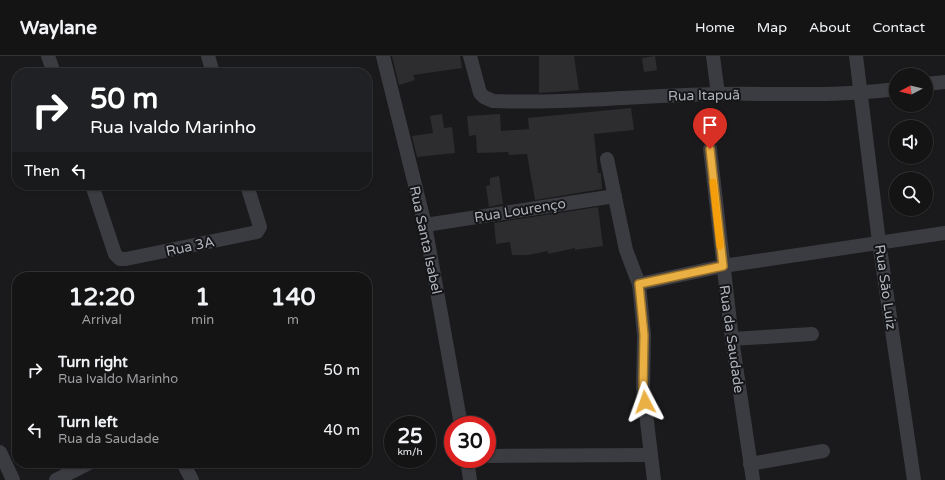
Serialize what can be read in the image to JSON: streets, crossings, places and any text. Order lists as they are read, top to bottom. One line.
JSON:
{"streets":{"street":["Rua Itapuã","Rua Lourenço","Rua Santa Isabel","Rua 3A","Rua São Luiz","Rua da Saudade"]},"crossings":[["Rua Itapuã","Rua São Luiz"],["Rua Lourenço","Rua Santa Isabel"]],"north":"left","page":{"header":"Waylane","nav":["Home","Map","About","Contact"],"turn":["50 m","Rua Ivaldo Marinho"],"then":"Then","eta":["12:20","Arrival","1","min","140","m"],"list":[{"name":"Turn right","note":"Rua Ivaldo Marinho","value":"50 m"},{"name":"Turn left","note":"Rua da Saudade","value":"40 m"}],"speed":"25 km/h","limit":"30"}}
